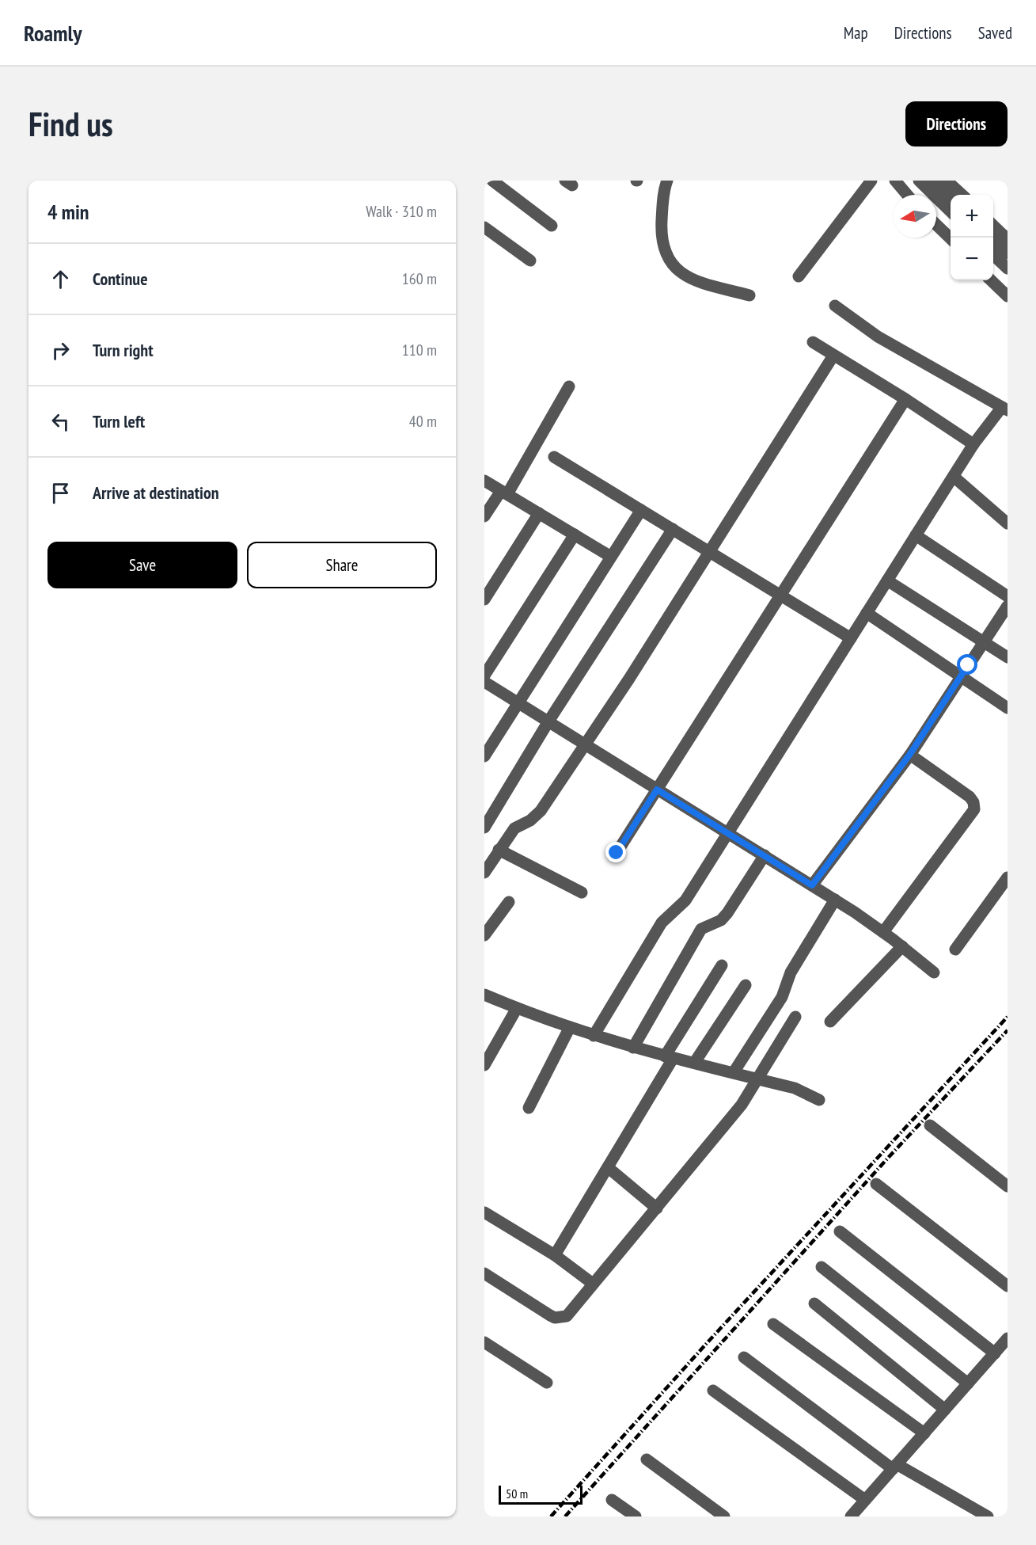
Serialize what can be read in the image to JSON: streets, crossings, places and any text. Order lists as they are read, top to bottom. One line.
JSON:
{"scale_bar":"50 m","north":"left","page":{"header":"Roamly","nav":["Map","Directions","Saved"],"buttons":["Directions",["Save","Share"]],"title":"Find us","heading":["4 min","Walk · 310 m"],"map_buttons":["+","−"],"list":[["Continue","160 m"],["Turn right","110 m"],["Turn left","40 m"],"Arrive at destination"],"scale":"50 m"}}
